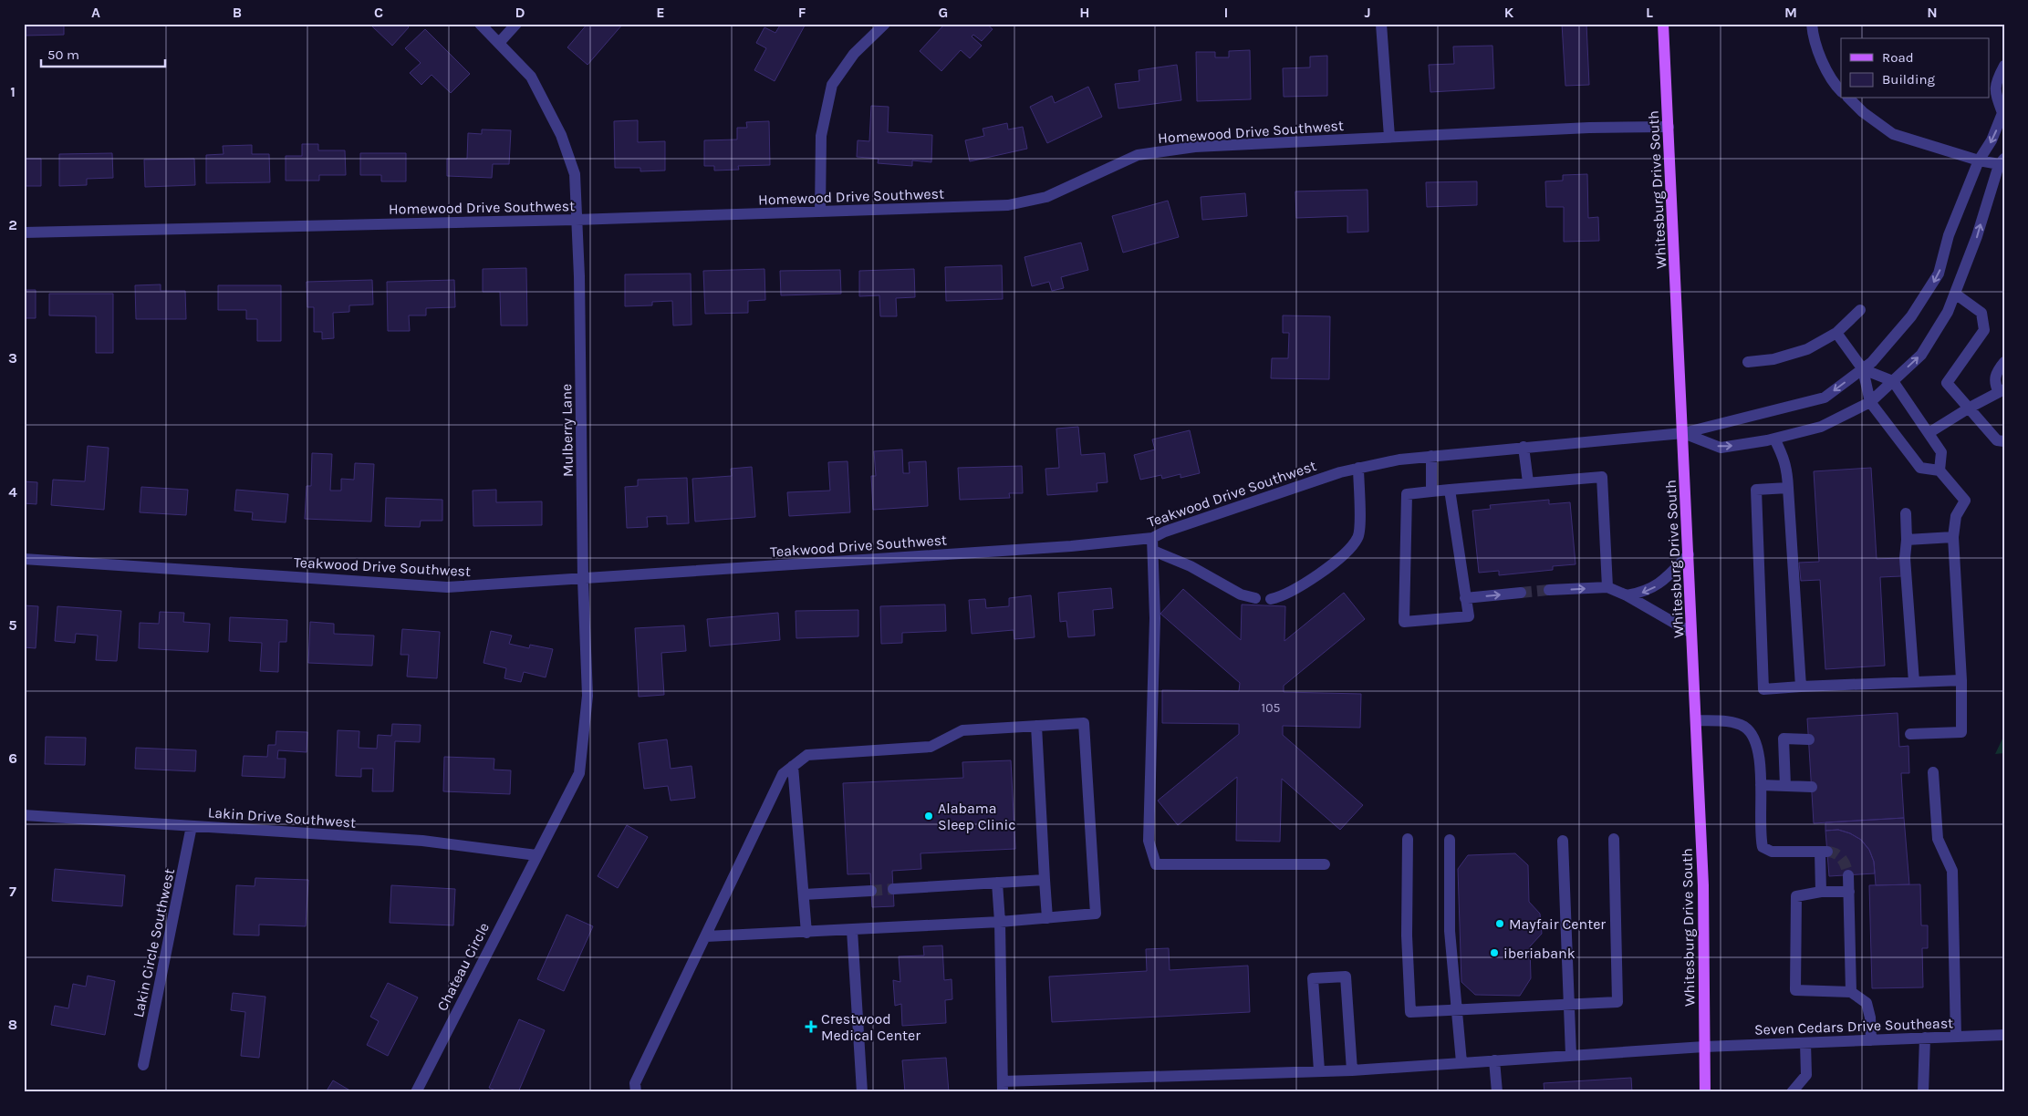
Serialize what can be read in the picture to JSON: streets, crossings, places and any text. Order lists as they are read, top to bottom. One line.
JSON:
{"streets":{"main road":["Whitesburg Drive South"],"street":["Homewood Drive Southwest","Mulberry Lane","Teakwood Drive Southwest","Lakin Drive Southwest","Lakin Circle Southwest","Chateau Circle","Seven Cedars Drive Southeast"]},"crossings":[["Homewood Drive Southwest","Whitesburg Drive South"],["Homewood Drive Southwest","Mulberry Lane"],["Whitesburg Drive South","Teakwood Drive Southwest"],["Whitesburg Drive South","Seven Cedars Drive Southeast"],["Mulberry Lane","Teakwood Drive Southwest"],["Mulberry Lane","Lakin Drive Southwest"],["Mulberry Lane","Chateau Circle"],["Lakin Drive Southwest","Lakin Circle Southwest"],["Lakin Drive Southwest","Chateau Circle"]],"places":{"other":["Alabama Sleep Clinic","Mayfair Center","iberiabank"],"health":["Crestwood Medical Center"]},"house_numbers":["105"],"legend":["Road","Building"],"scale_bar":"50 m","grid":{"columns":["A","B","C","D","E","F","G","H","I","J","K","L","M","N"],"rows":["1","2","3","4","5","6","7","8"]}}
